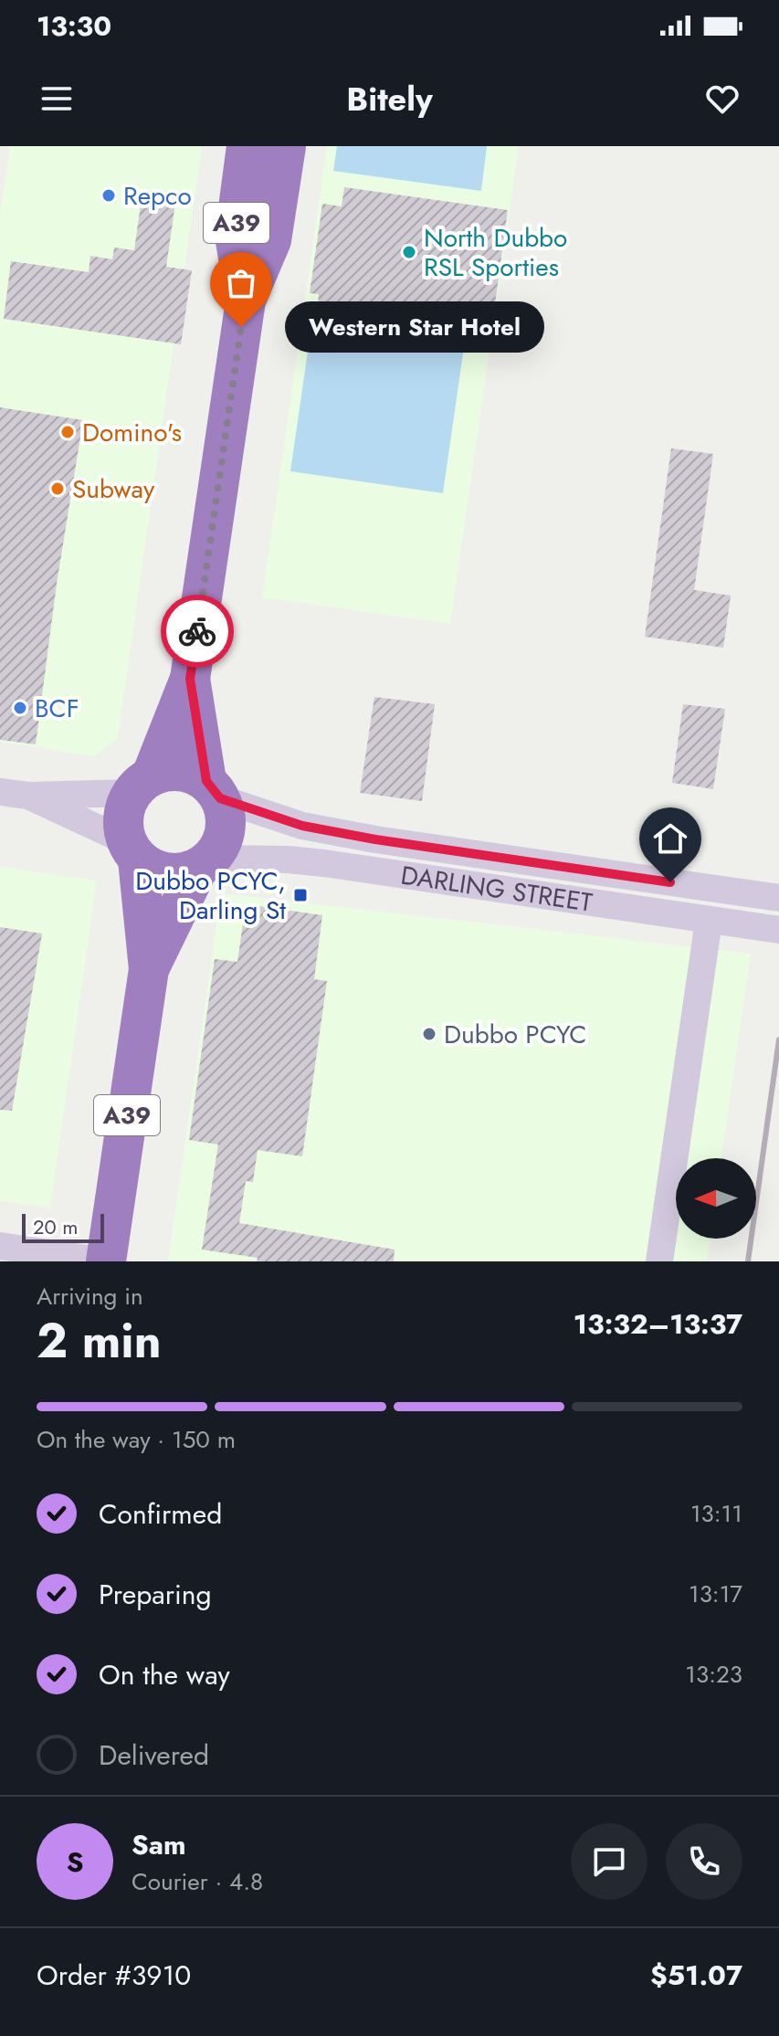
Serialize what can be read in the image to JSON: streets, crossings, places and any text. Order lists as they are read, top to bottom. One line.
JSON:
{"streets":{"highway":["A39"],"street":["DARLING STREET"]},"crossings":[["A39","DARLING STREET"]],"places":{"other":["Repco","North Dubbo RSL Sporties","Western Star Hotel","Domino's","Subway","BCF","Dubbo PCYC"],"transit":["Dubbo PCYC, Darling St"]},"scale_bar":"20 m","north":"left","page":{"status":"13:30","header":"Bitely","bubble":"Western Star Hotel","scale":"20 m","heading":["2 min","Arriving in","13:32–13:37"],"panel":["Sam","Courier · 4.8","Order #3910","$51.07"],"bar":"On the way · 150 m","list":[["Confirmed","13:11"],["Preparing","13:17"],["On the way","13:23"],"Delivered"],"round":"S"}}
